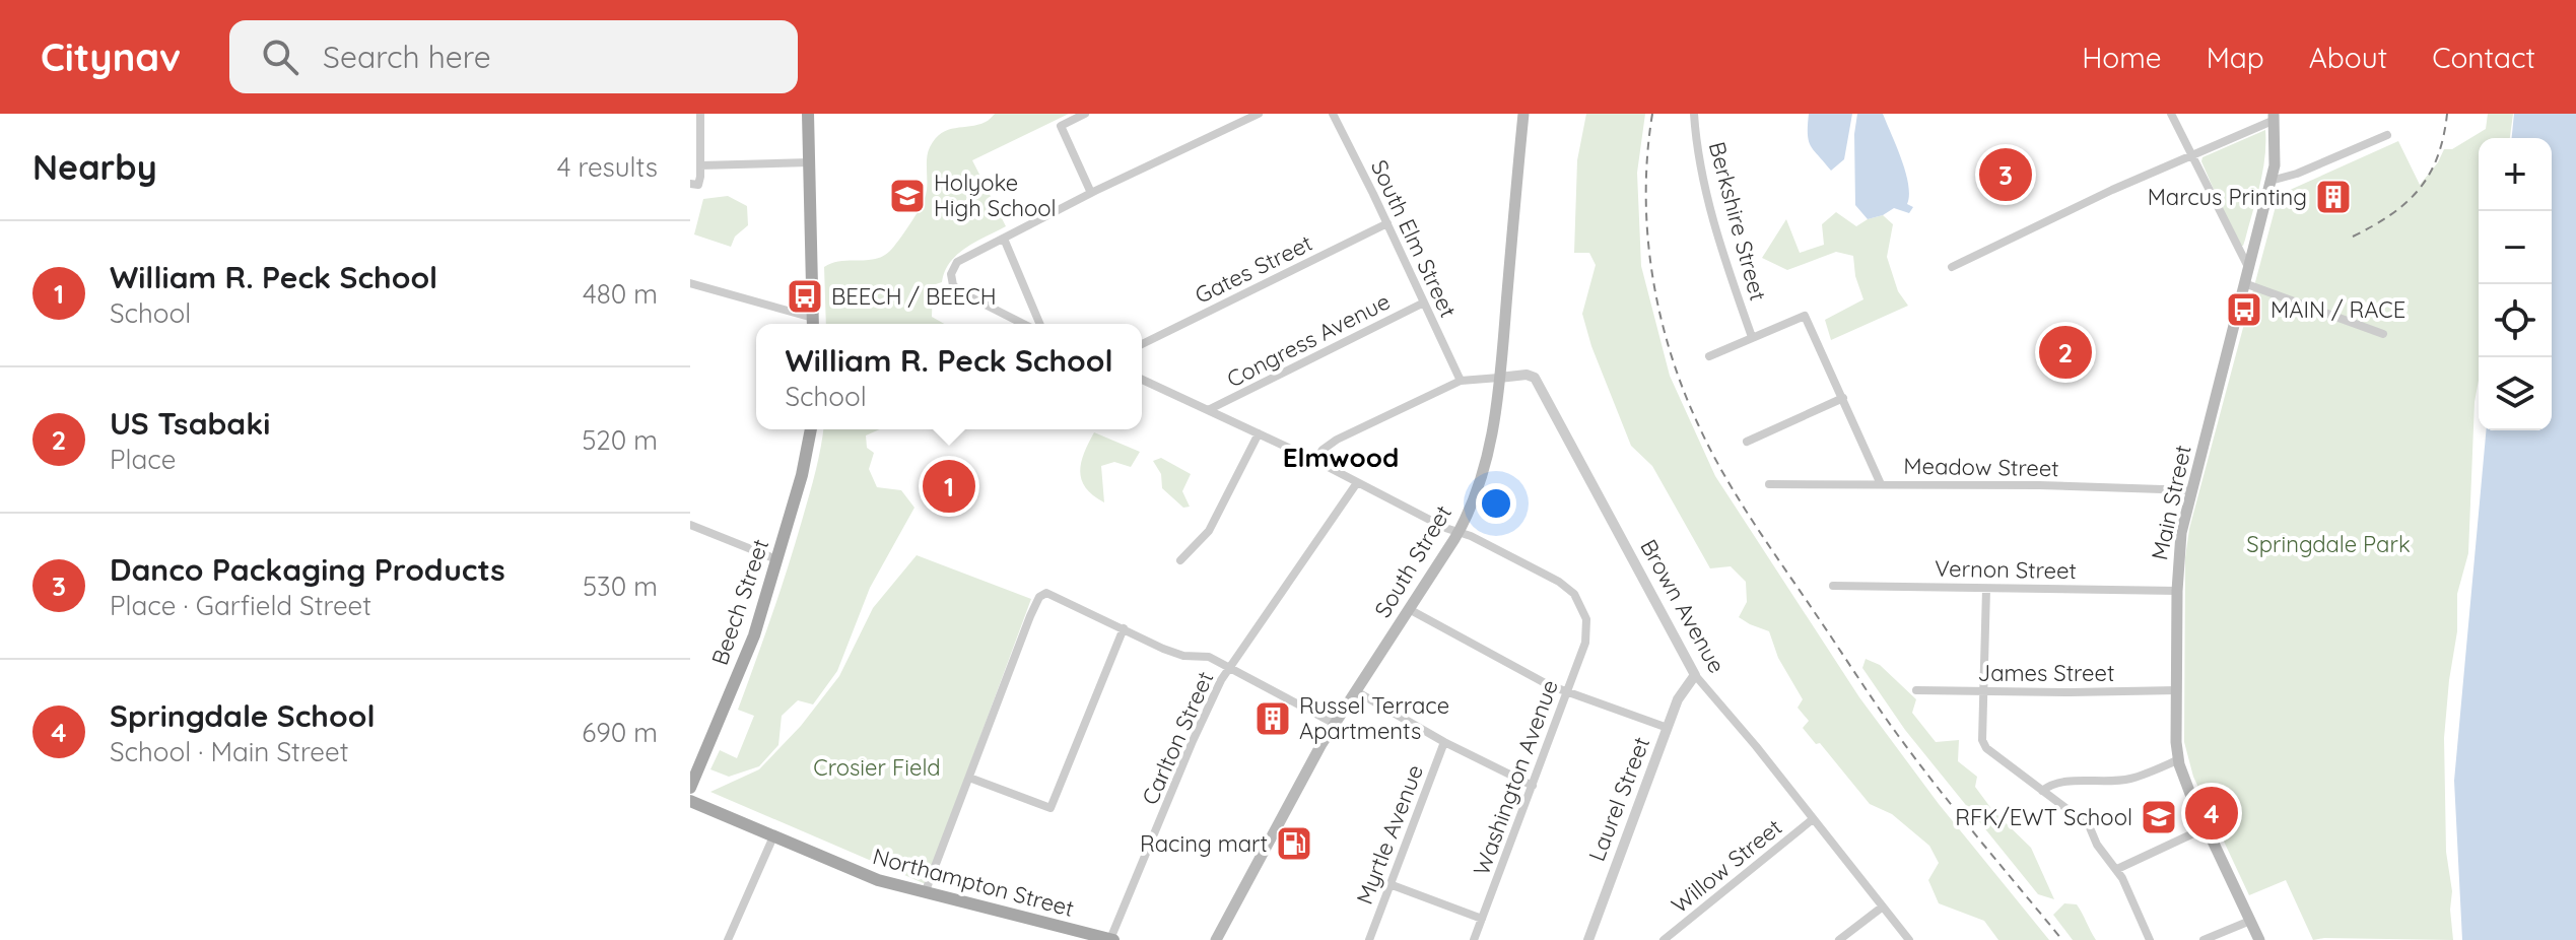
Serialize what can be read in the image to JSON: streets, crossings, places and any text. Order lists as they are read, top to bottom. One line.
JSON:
{"streets":{"main road":["Main Street","South Street","Beech Street","Northampton Street"],"street":["Berkshire Street","South Elm Street","Gates Street","Congress Avenue","Meadow Street","Vernon Street","Brown Avenue","James Street","Carlton Street","Washington Avenue","Laurel Street","Myrtle Avenue","Willow Street"]},"crossings":[["South Elm Street","Gates Street"],["South Elm Street","Congress Avenue"],["Meadow Street","Main Street"],["Main Street","Vernon Street"],["Main Street","James Street"],["South Street","Brown Avenue"],["South Street","Washington Avenue"],["Brown Avenue","Laurel Street"],["Brown Avenue","Willow Street"],["Carlton Street","Northampton Street"]],"districts":["Elmwood"],"parks":["Springdale Park","Crosier Field"],"places":{"school or university":["Holyoke High School","RFK/EWT School"],"building":["Marcus Printing","Russel Terrace Apartments"],"bus stop":["BEECH / BEECH","MAIN / RACE"],"fuel station":["Racing mart"]},"page":{"header":"Citynav","search":"Search here","nav":["Home","Map","About","Contact"],"heading":["Nearby","4 results"],"map_buttons":["+","−"],"pins":["3","2","1","4"],"list":[{"mark":"1","name":"William R. Peck School","note":"School","value":"480 m"},{"mark":"2","name":"US Tsabaki","note":"Place","value":"520 m"},{"mark":"3","name":"Danco Packaging Products","note":"Place · Garfield Street","value":"530 m"},{"mark":"4","name":"Springdale School","note":"School · Main Street","value":"690 m"}],"popup":["William R. Peck School","School"]}}
